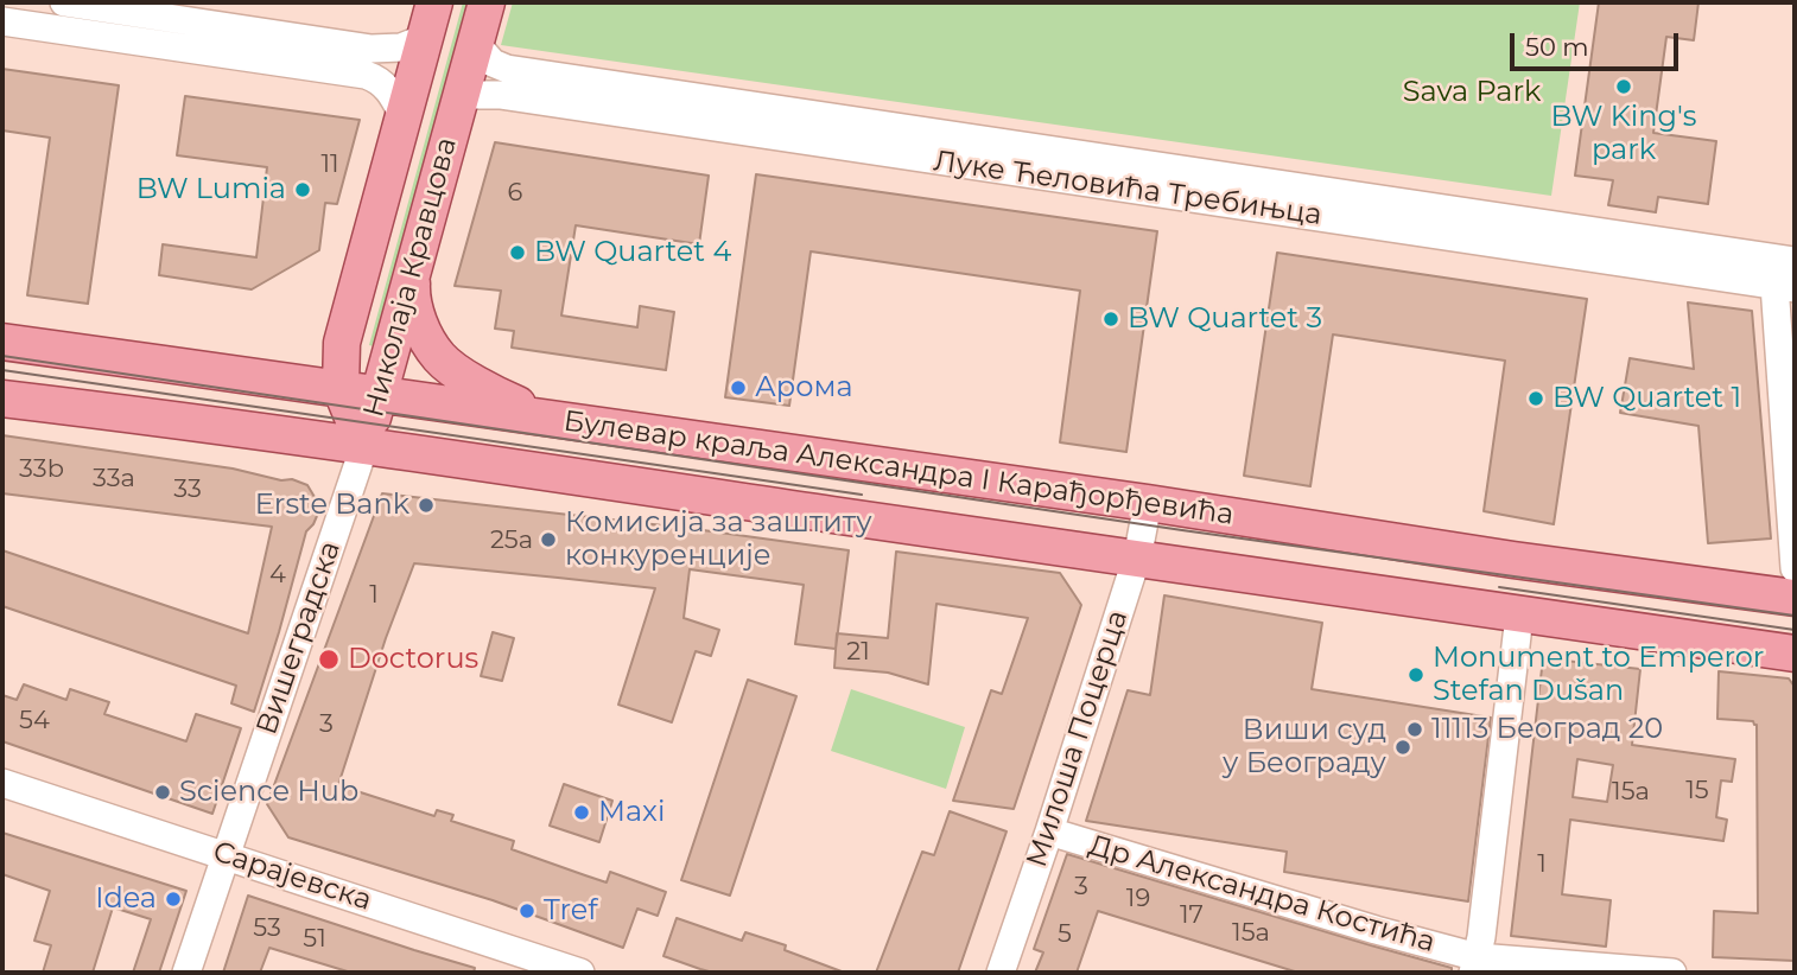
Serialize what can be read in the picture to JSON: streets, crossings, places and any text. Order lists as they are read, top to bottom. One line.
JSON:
{"streets":{"main road":["Николаја Кравцова","Булевар краља Александра I Карађорђевића"],"street":["Луке Ћеловића Требињца","Вишеградска","Милоша Поцерца","Сарајевска","Др Александра Костића"]},"crossings":[["Луке Ћеловића Требињца","Николаја Кравцова"],["Николаја Кравцова","Булевар краља Александра I Карађорђевића"],["Николаја Кравцова","Вишеградска"],["Булевар краља Александра I Карађорђевића","Вишеградска"],["Булевар краља Александра I Карађорђевића","Милоша Поцерца"],["Вишеградска","Сарајевска"],["Милоша Поцерца","Др Александра Костића"]],"parks":["Sava Park"],"places":["BW King's park","BW Lumia","BW Quartet 4","BW Quartet 3","Арома","BW Quartet 1","Erste Bank","Комисија за заштиту конкуренције","Doctorus","Monument to Emperor Stefan Dušan","11113 Београд 20","Виши суд у Београду","Science Hub","Maxi","Idea","Tref"],"house_numbers":["11","6","33b","33a","33","25a","4","1","21","54","3","15","15a","1","3","19","17","53","15a","5","51"],"scale_bar":"50 m"}
